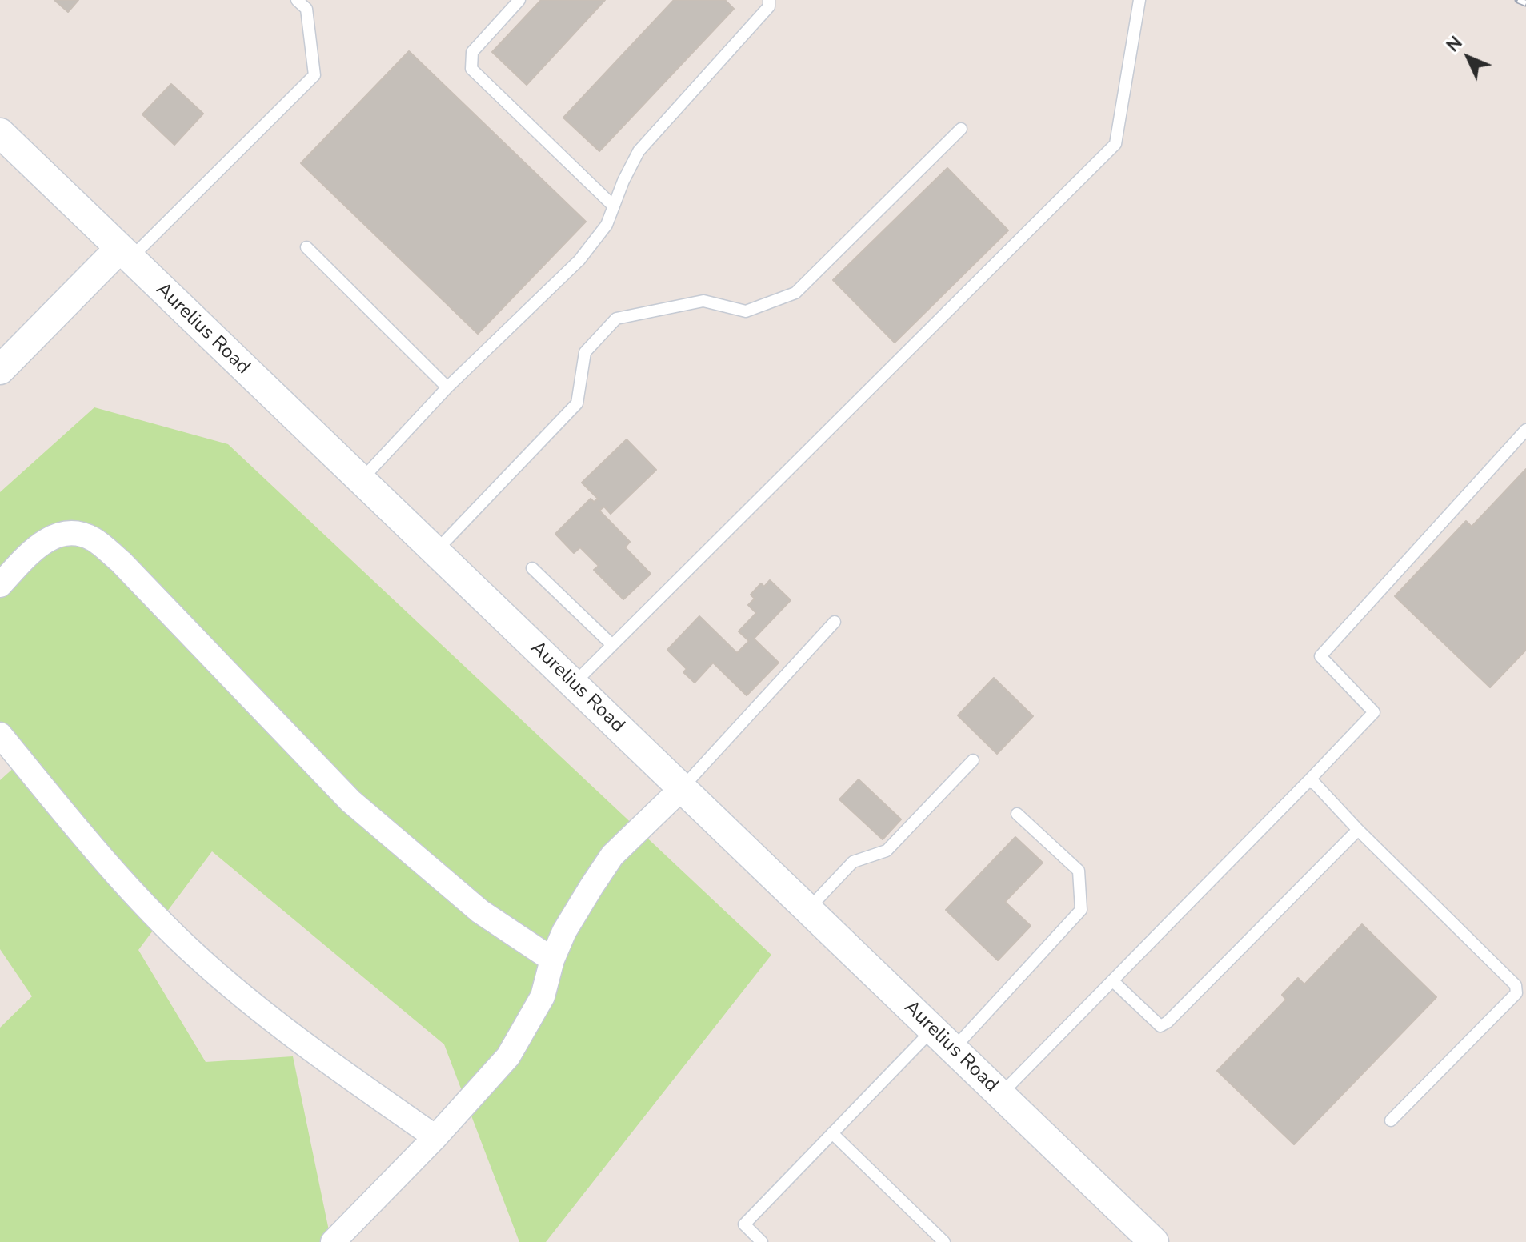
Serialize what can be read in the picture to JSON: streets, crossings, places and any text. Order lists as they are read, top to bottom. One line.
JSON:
{"streets":{"street":["Aurelius Road"]},"north":"top left"}
